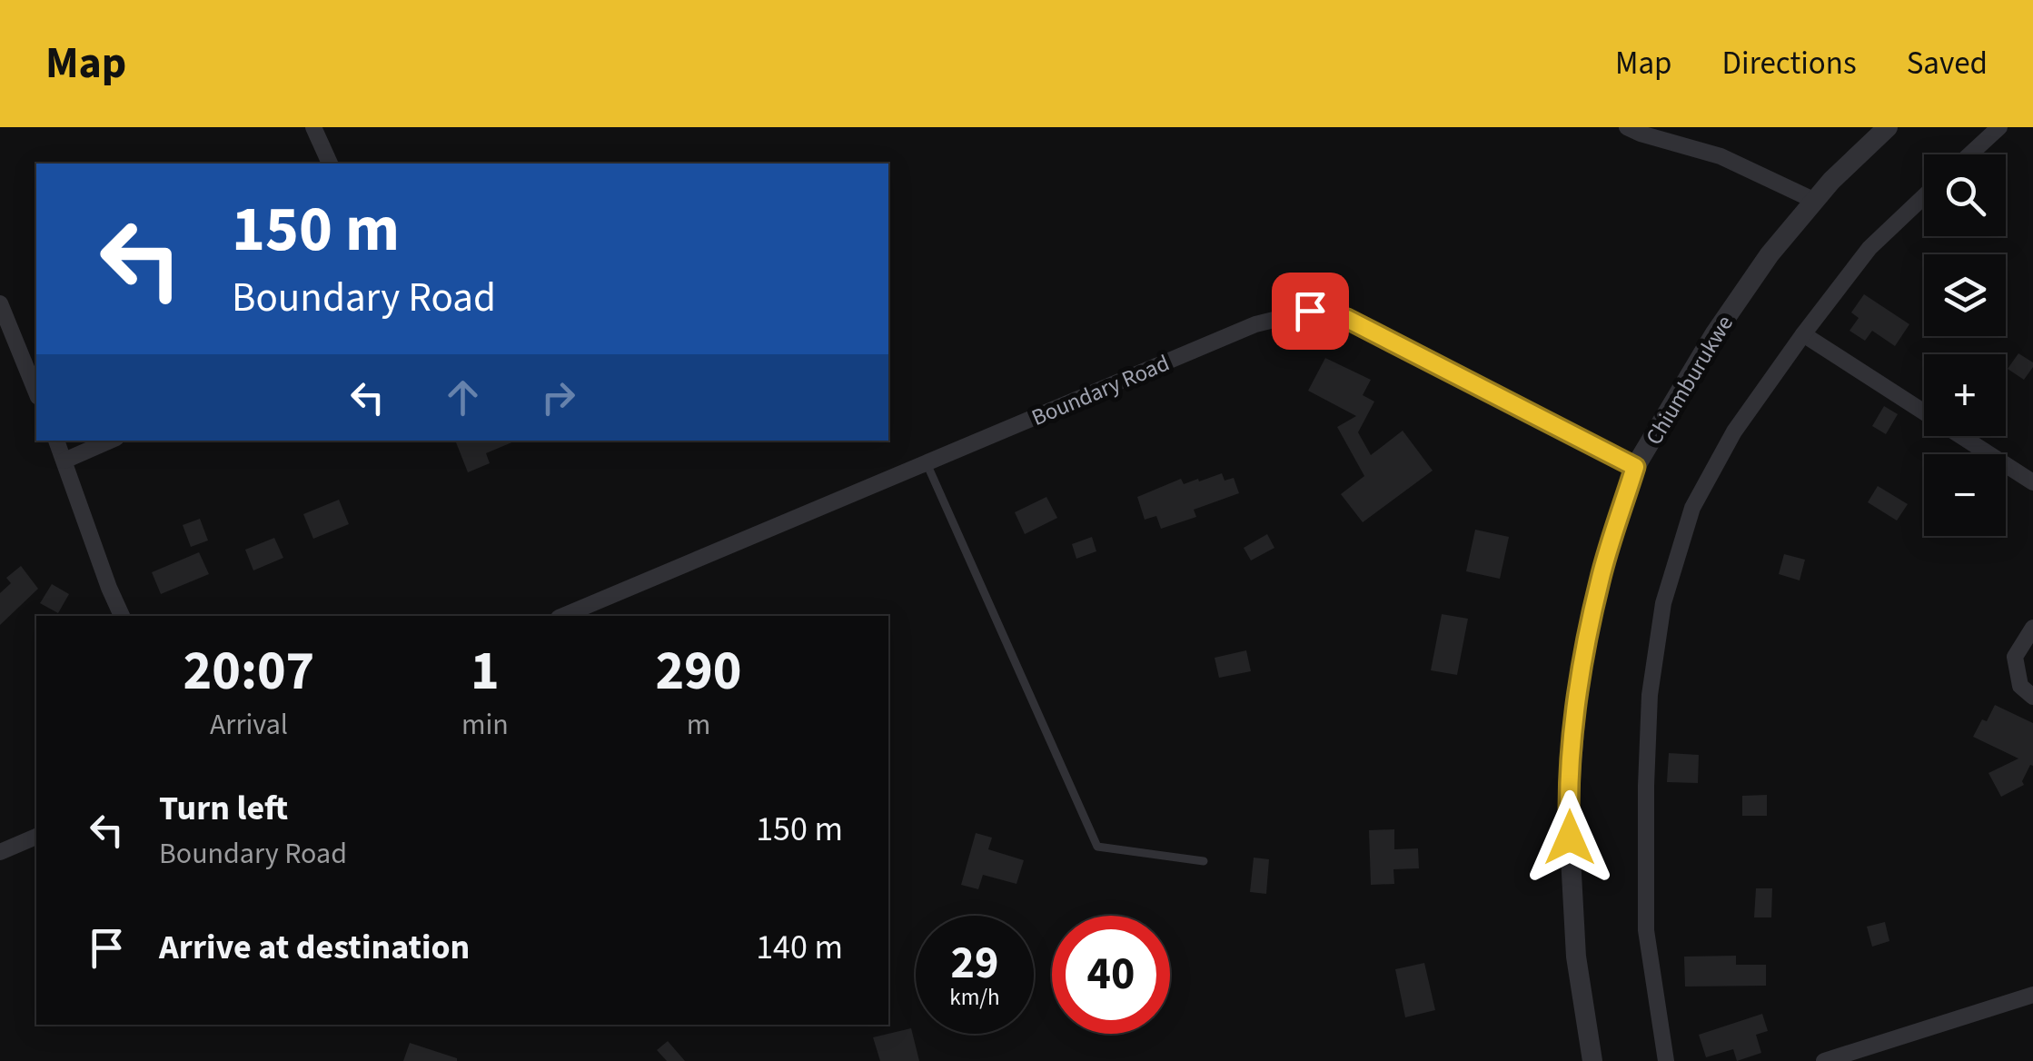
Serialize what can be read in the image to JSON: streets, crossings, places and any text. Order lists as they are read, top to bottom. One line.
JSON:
{"streets":{"street":["Chiumburukwe","Boundary Road"]},"crossings":[["Chiumburukwe","Boundary Road"]],"page":{"header":"Map","nav":["Map","Directions","Saved"],"map_buttons":["+","−"],"turn":["150 m","Boundary Road"],"eta":["20:07","Arrival","1","min","290","m"],"list":[{"name":"Turn left","note":"Boundary Road","value":"150 m"},{"name":"Arrive at destination","value":"140 m"}],"speed":"29 km/h","limit":"40"}}
